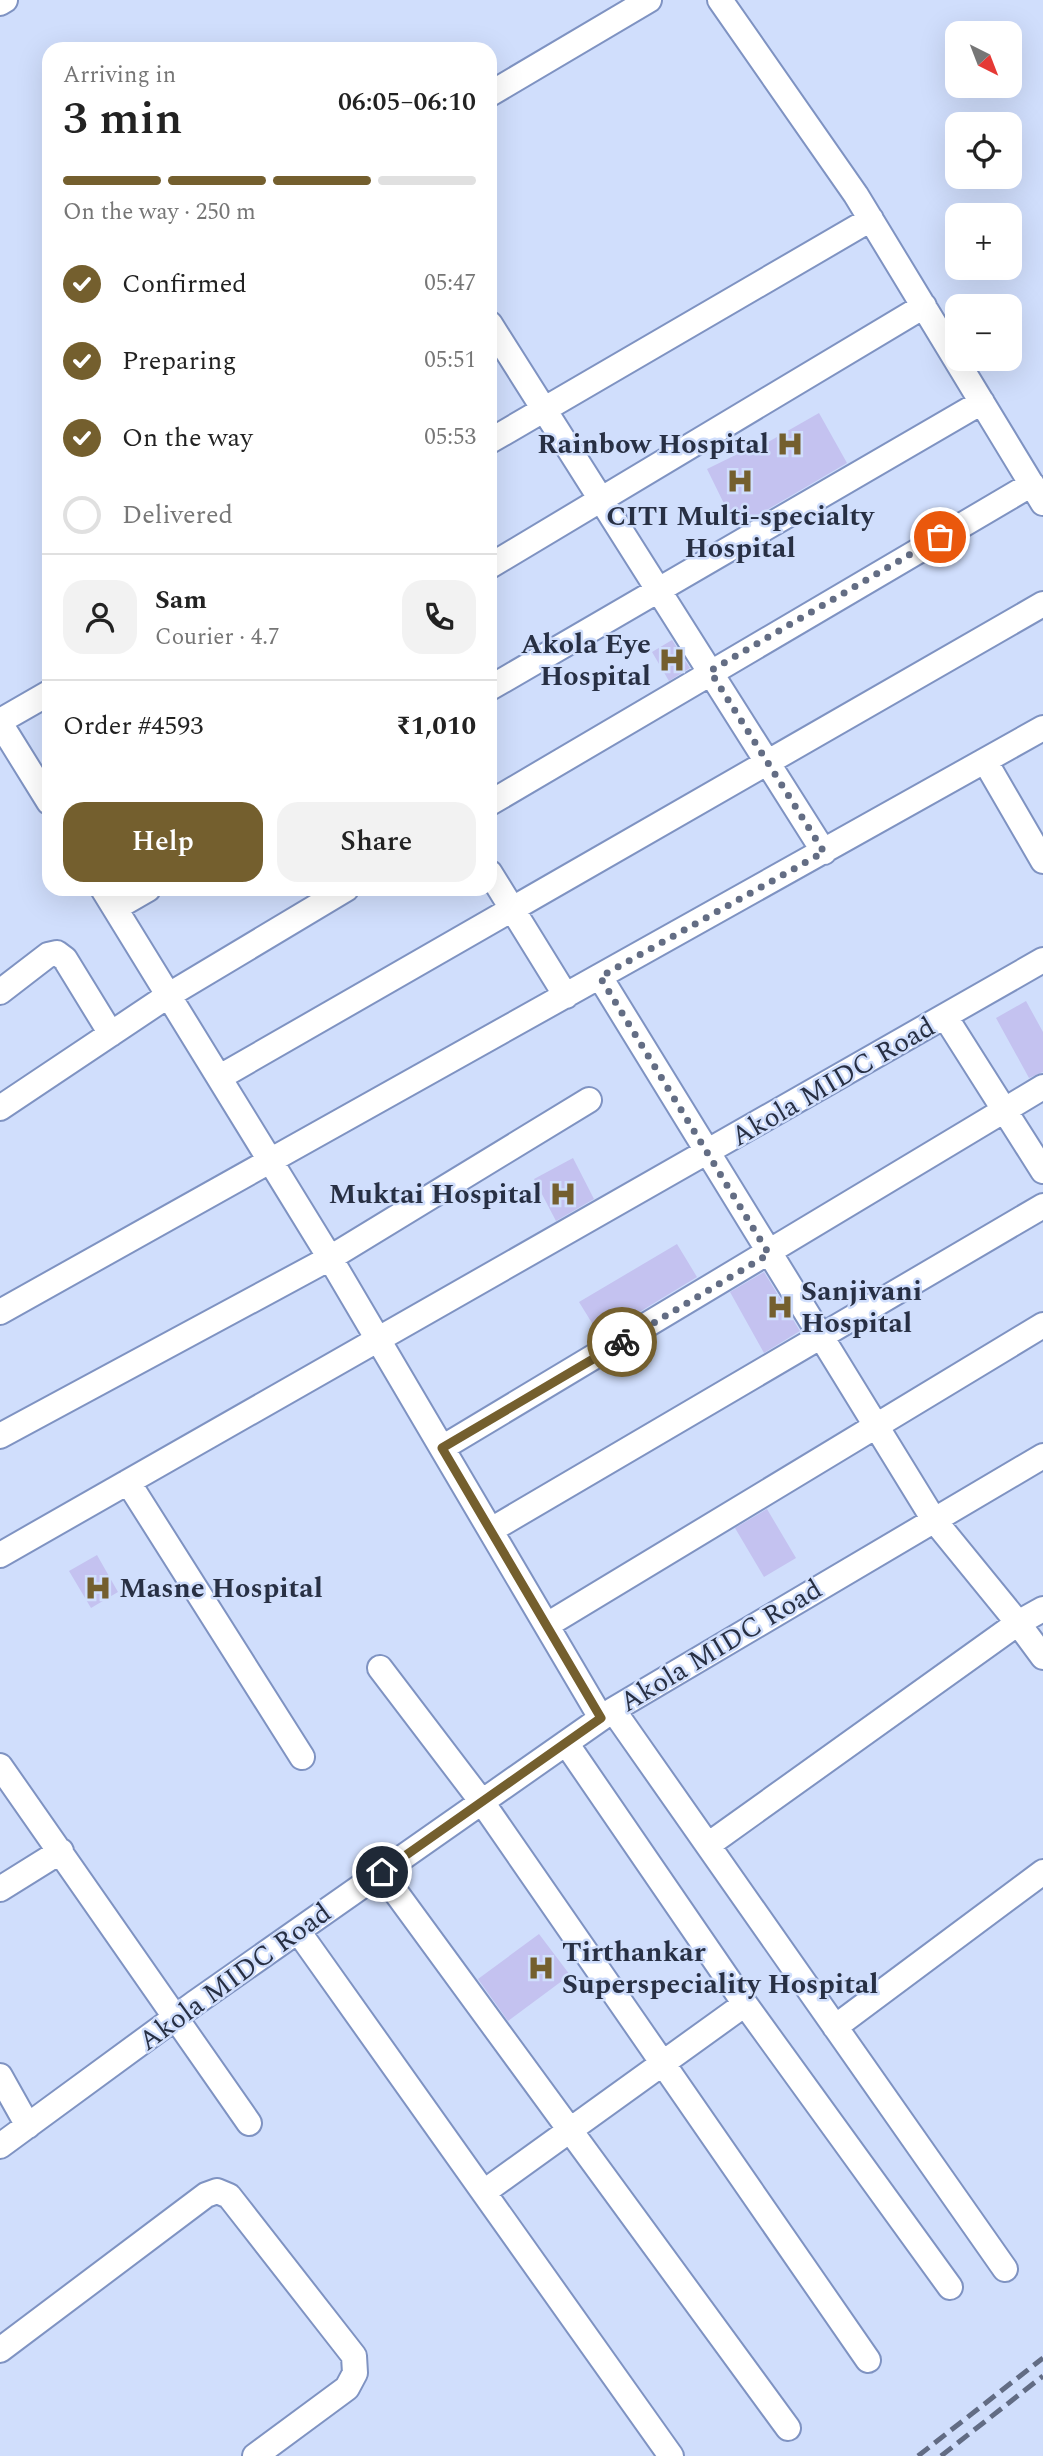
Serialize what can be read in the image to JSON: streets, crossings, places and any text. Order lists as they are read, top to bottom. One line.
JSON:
{"streets":{"street":["Akola MIDC Road"]},"places":{"hospital":["Rainbow Hospital","CITI Multi-specialty Hospital","Akola Eye Hospital","Muktai Hospital","Sanjivani Hospital","Masne Hospital","Tirthankar Superspeciality Hospital"]},"north":"bottom right","page":{"map_buttons":["+","−"],"heading":["3 min","Arriving in","06:05–06:10"],"panel":["Sam","Courier · 4.7","Order #4593","₹1,010"],"bar":"On the way · 250 m","list":[["Confirmed","05:47"],["Preparing","05:51"],["On the way","05:53"],"Delivered"],"buttons":["Help","Share"]}}
